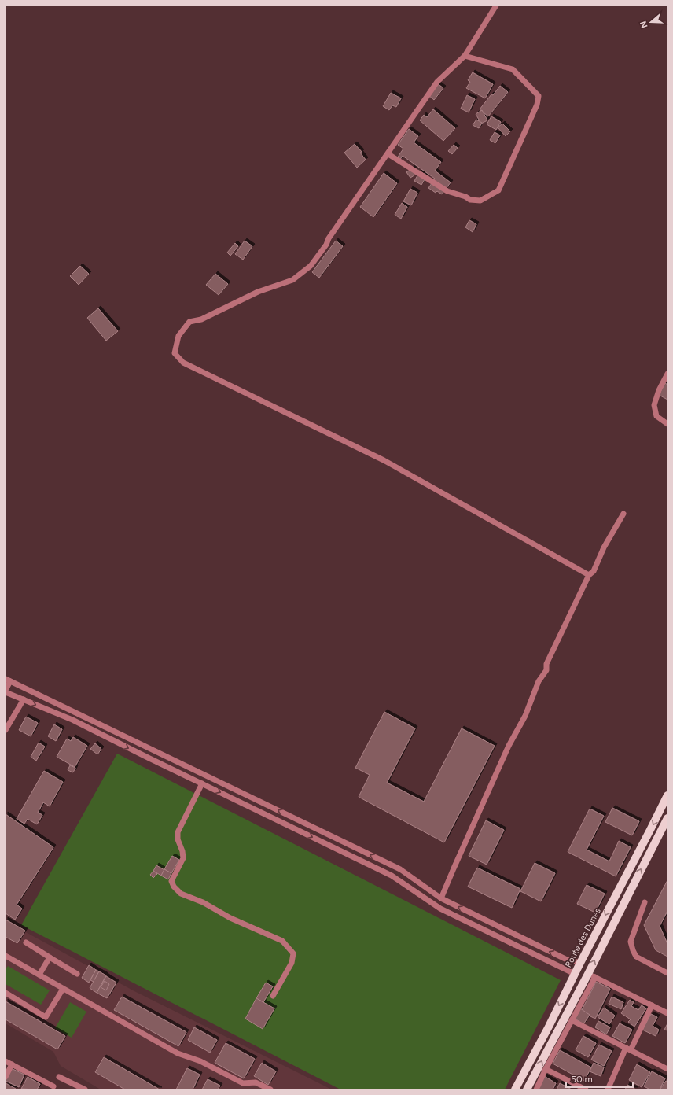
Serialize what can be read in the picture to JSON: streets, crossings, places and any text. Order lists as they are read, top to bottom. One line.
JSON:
{"streets":{"main road":["Route des Dunes"]},"scale_bar":"50 m","north":"left"}
